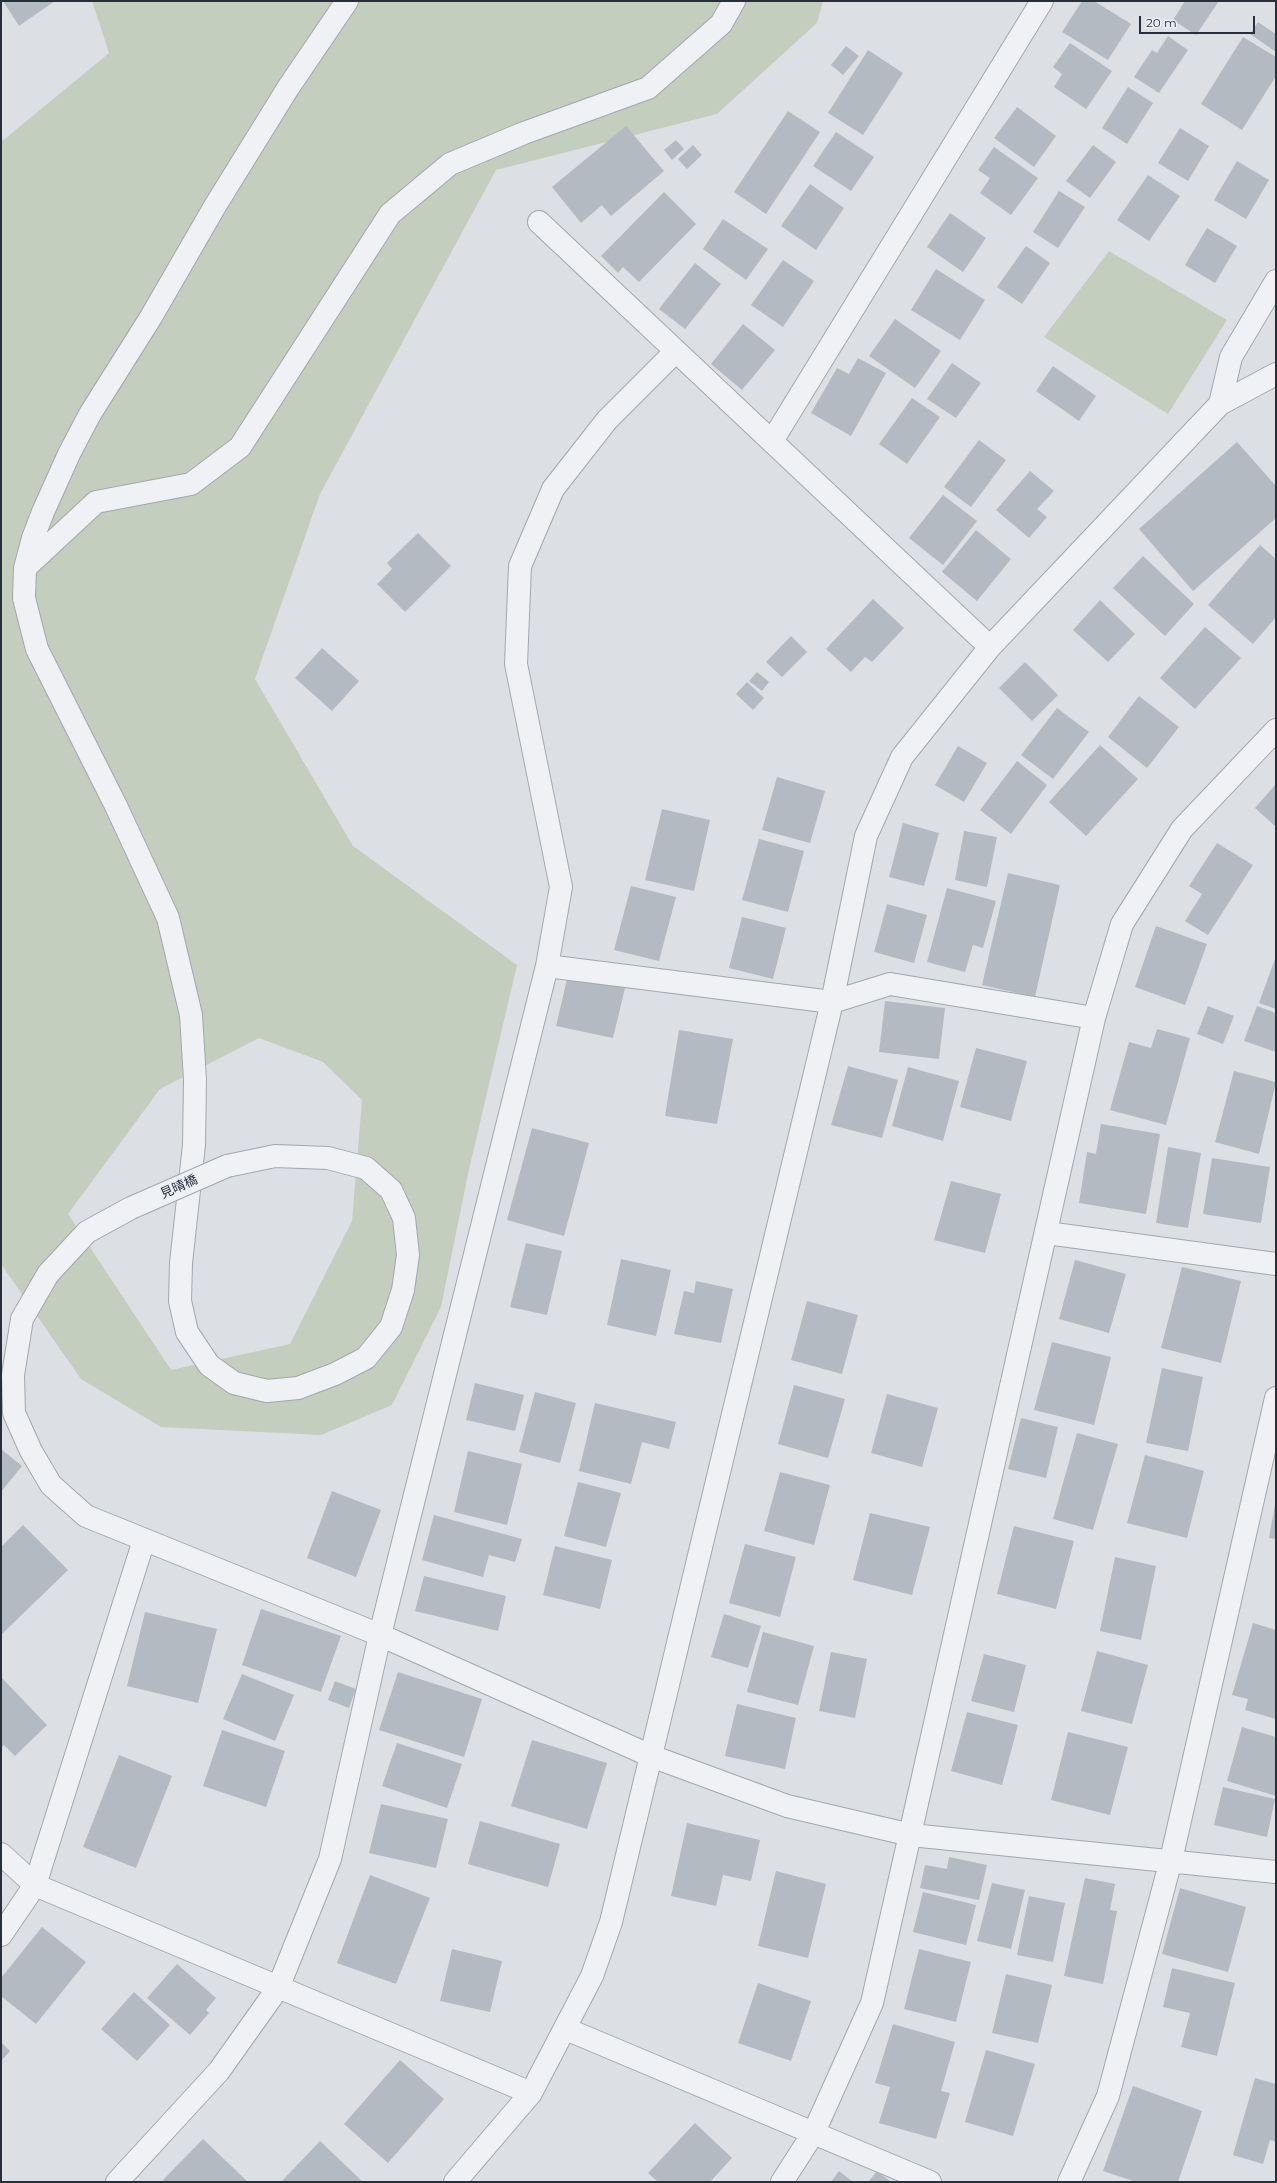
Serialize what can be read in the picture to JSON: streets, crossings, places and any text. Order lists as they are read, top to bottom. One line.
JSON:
{"streets":{"street":["見晴橋"]},"scale_bar":"20 m"}
